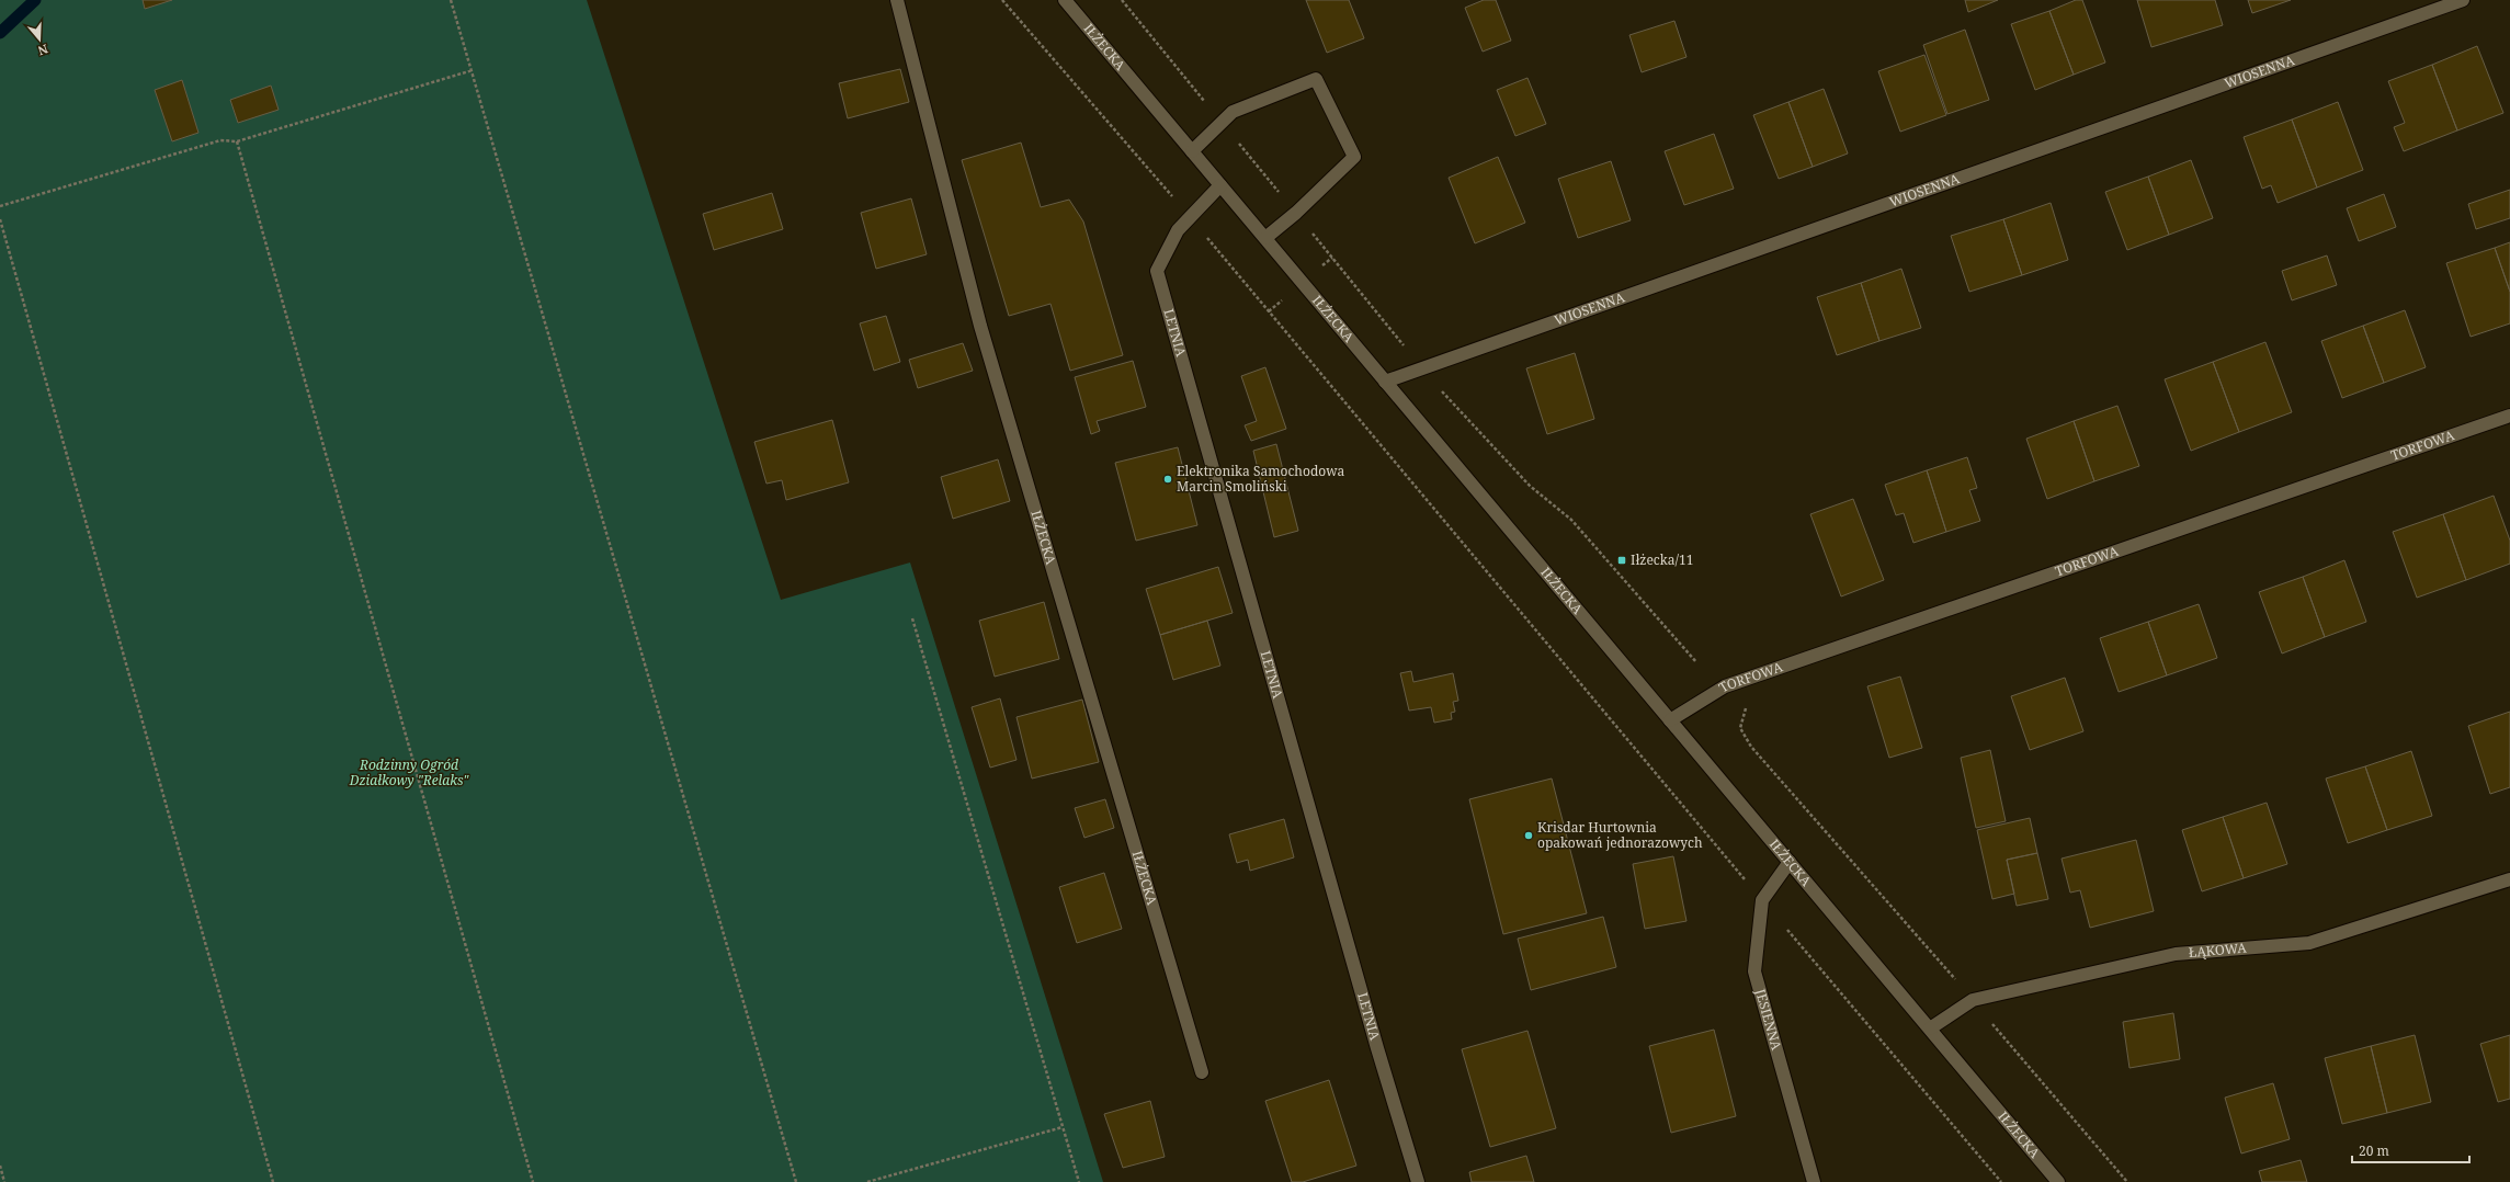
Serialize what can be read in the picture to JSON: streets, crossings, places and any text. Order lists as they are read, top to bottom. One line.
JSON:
{"streets":{"street":["IŁŻECKA","WIOSENNA","LETNIA","TORFOWA","ŁĄKOWA","JESIENNA"]},"crossings":[["IŁŻECKA","WIOSENNA"],["IŁŻECKA","LETNIA"],["IŁŻECKA","TORFOWA"],["IŁŻECKA","ŁĄKOWA"],["IŁŻECKA","JESIENNA"]],"parks":["Rodzinny Ogród Działkowy \"Relaks\""],"places":{"other":["Elektronika Samochodowa Marcin Smoliński","Krisdar Hurtownia opakowań jednorazowych"],"transit":["Iłżecka/11"]},"scale_bar":"20 m","north":"bottom"}
